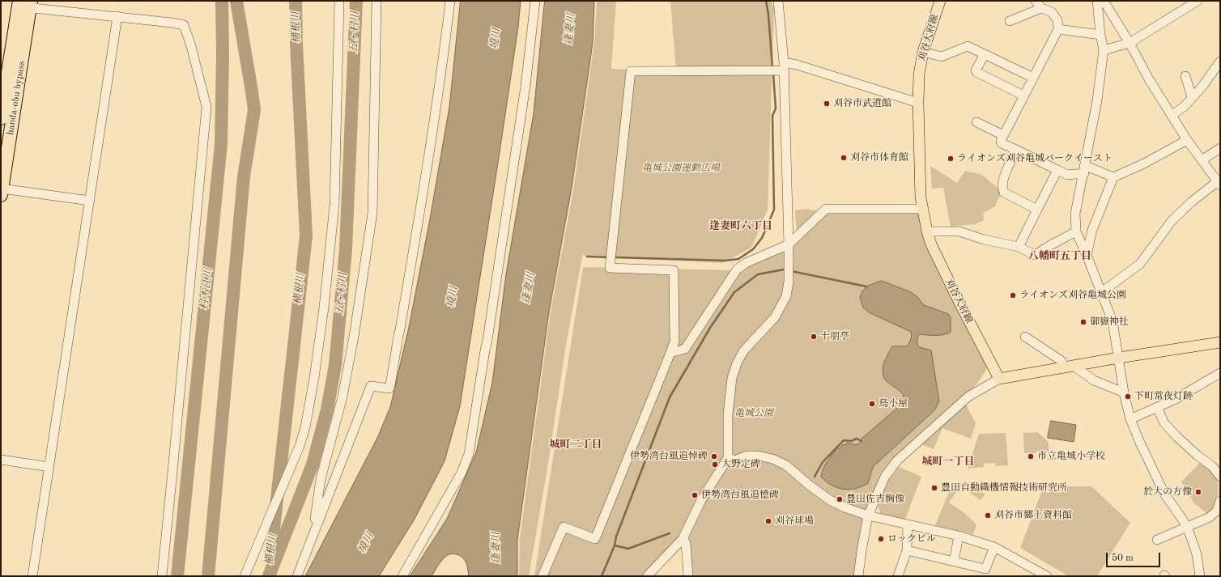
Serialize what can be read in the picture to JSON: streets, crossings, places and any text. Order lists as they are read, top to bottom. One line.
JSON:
{"streets":{"highway":["handa-obu bypass"],"main road":["刈谷大府線"]},"districts":["逢妻町六丁目","八幡町五丁目","城町二丁目","城町一丁目"],"water":["横根川","逢妻川","五ヶ村川","境川","村木江川"],"parks":["亀城公園運動広場","亀城公園"],"places":["刈谷市武道館","刈谷市体育館","ライオンズ刈谷亀城パークイースト","ライオンズ刈谷亀城公園","御嶽神社","十朋亭","下町常夜灯跡","鳥小屋","伊勢湾台風追悼碑","市立亀城小学校","大野定碑","豊田自動織機情報技術研究所","於大の方像","伊勢湾台風追憶碑","豊田佐吉胸像","刈谷市郷土資料館","刈谷球場","ロックビル"],"scale_bar":"50 m"}
